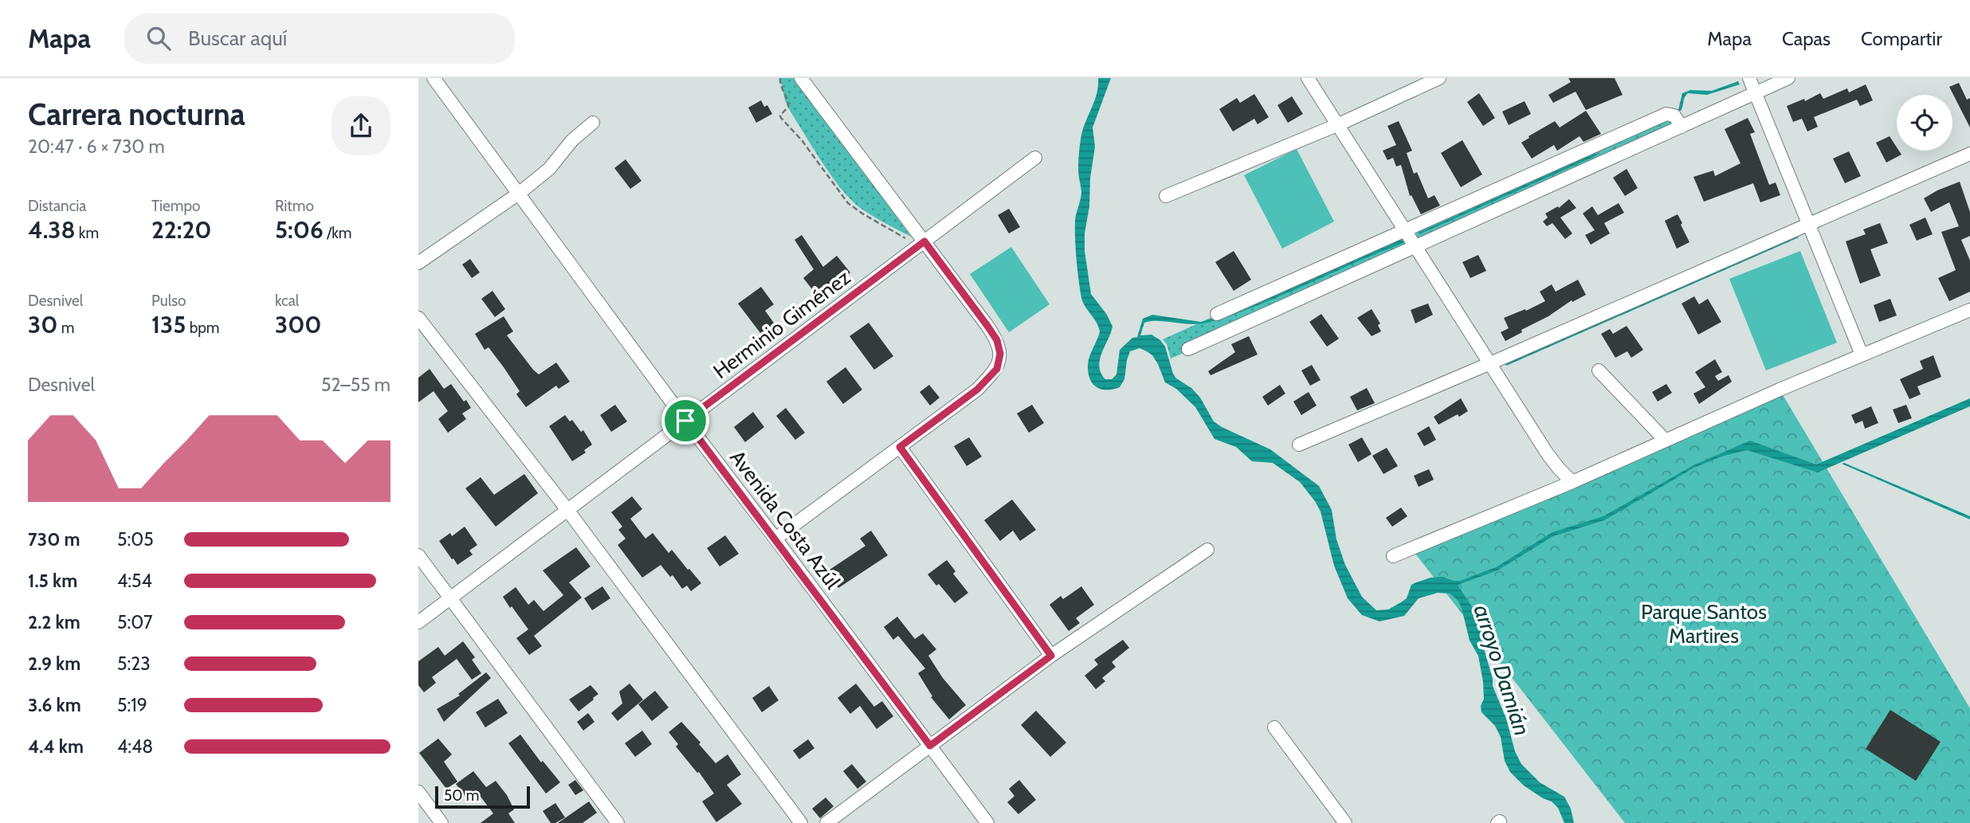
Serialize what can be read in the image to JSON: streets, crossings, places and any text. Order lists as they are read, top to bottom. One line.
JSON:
{"streets":{"street":["Herminio Giménez","Avenida Costa Azúl"]},"crossings":[["Herminio Giménez","Avenida Costa Azúl"]],"water":["arroyo Damián"],"parks":["Parque Santos Martires"],"scale_bar":"50 m","page":{"header":"Mapa","search":"Buscar aquí","nav":["Mapa","Capas","Compartir"],"heading":["Carrera nocturna","20:47 · 6 × 730 m"],"stats":[["Distancia","4.38 km"],["Tiempo","22:20"],["Ritmo","5:06 /km"],["Desnivel","30 m"],["Pulso","135 bpm"],["kcal","300"]],"chart":["Desnivel","52–55 m"],"list":[{"name":"730 m","note":"5:05"},{"name":"1.5 km","note":"4:54"},{"name":"2.2 km","note":"5:07"},{"name":"2.9 km","note":"5:23"},{"name":"3.6 km","note":"5:19"},{"name":"4.4 km","note":"4:48"}],"scale":"50 m"}}
